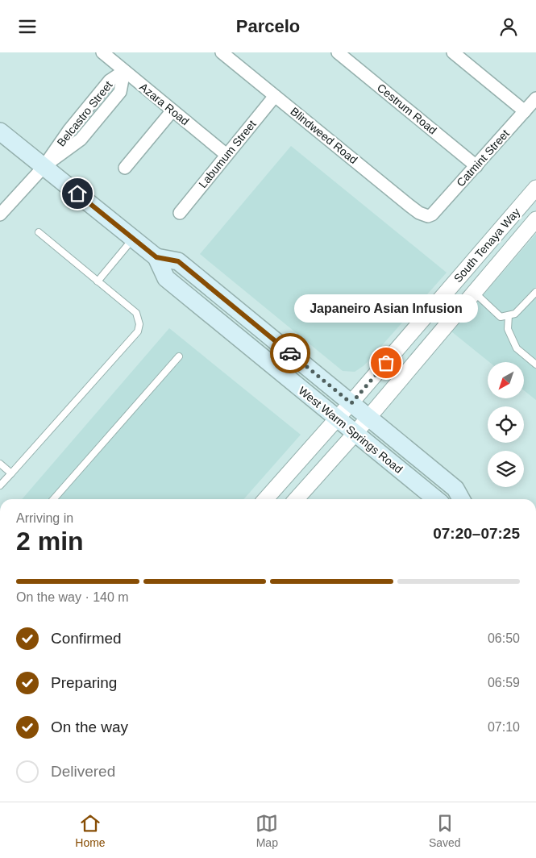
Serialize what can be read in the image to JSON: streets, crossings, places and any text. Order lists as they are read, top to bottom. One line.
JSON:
{"streets":{"main road":["West Warm Springs Road"],"street":["Azara Road","Cestrum Road","Belcastro Street","Blindweed Road","Labumum Street","Catmint Street","South Tenaya Way"]},"crossings":[["Azara Road","Belcastro Street"],["Azara Road","Labumum Street"],["Cestrum Road","Catmint Street"],["Belcastro Street","West Warm Springs Road"],["Blindweed Road","Labumum Street"],["Blindweed Road","Catmint Street"],["South Tenaya Way","West Warm Springs Road"]],"places":["Japaneiro Asian Infusion"],"north":"bottom left","page":{"header":"Parcelo","bubble":"Japaneiro Asian Infusion","heading":["2 min","Arriving in","07:20–07:25"],"bar":"On the way · 140 m","list":[["Confirmed","06:50"],["Preparing","06:59"],["On the way","07:10"],"Delivered"],"tabs":["Home","Map","Saved"]}}
